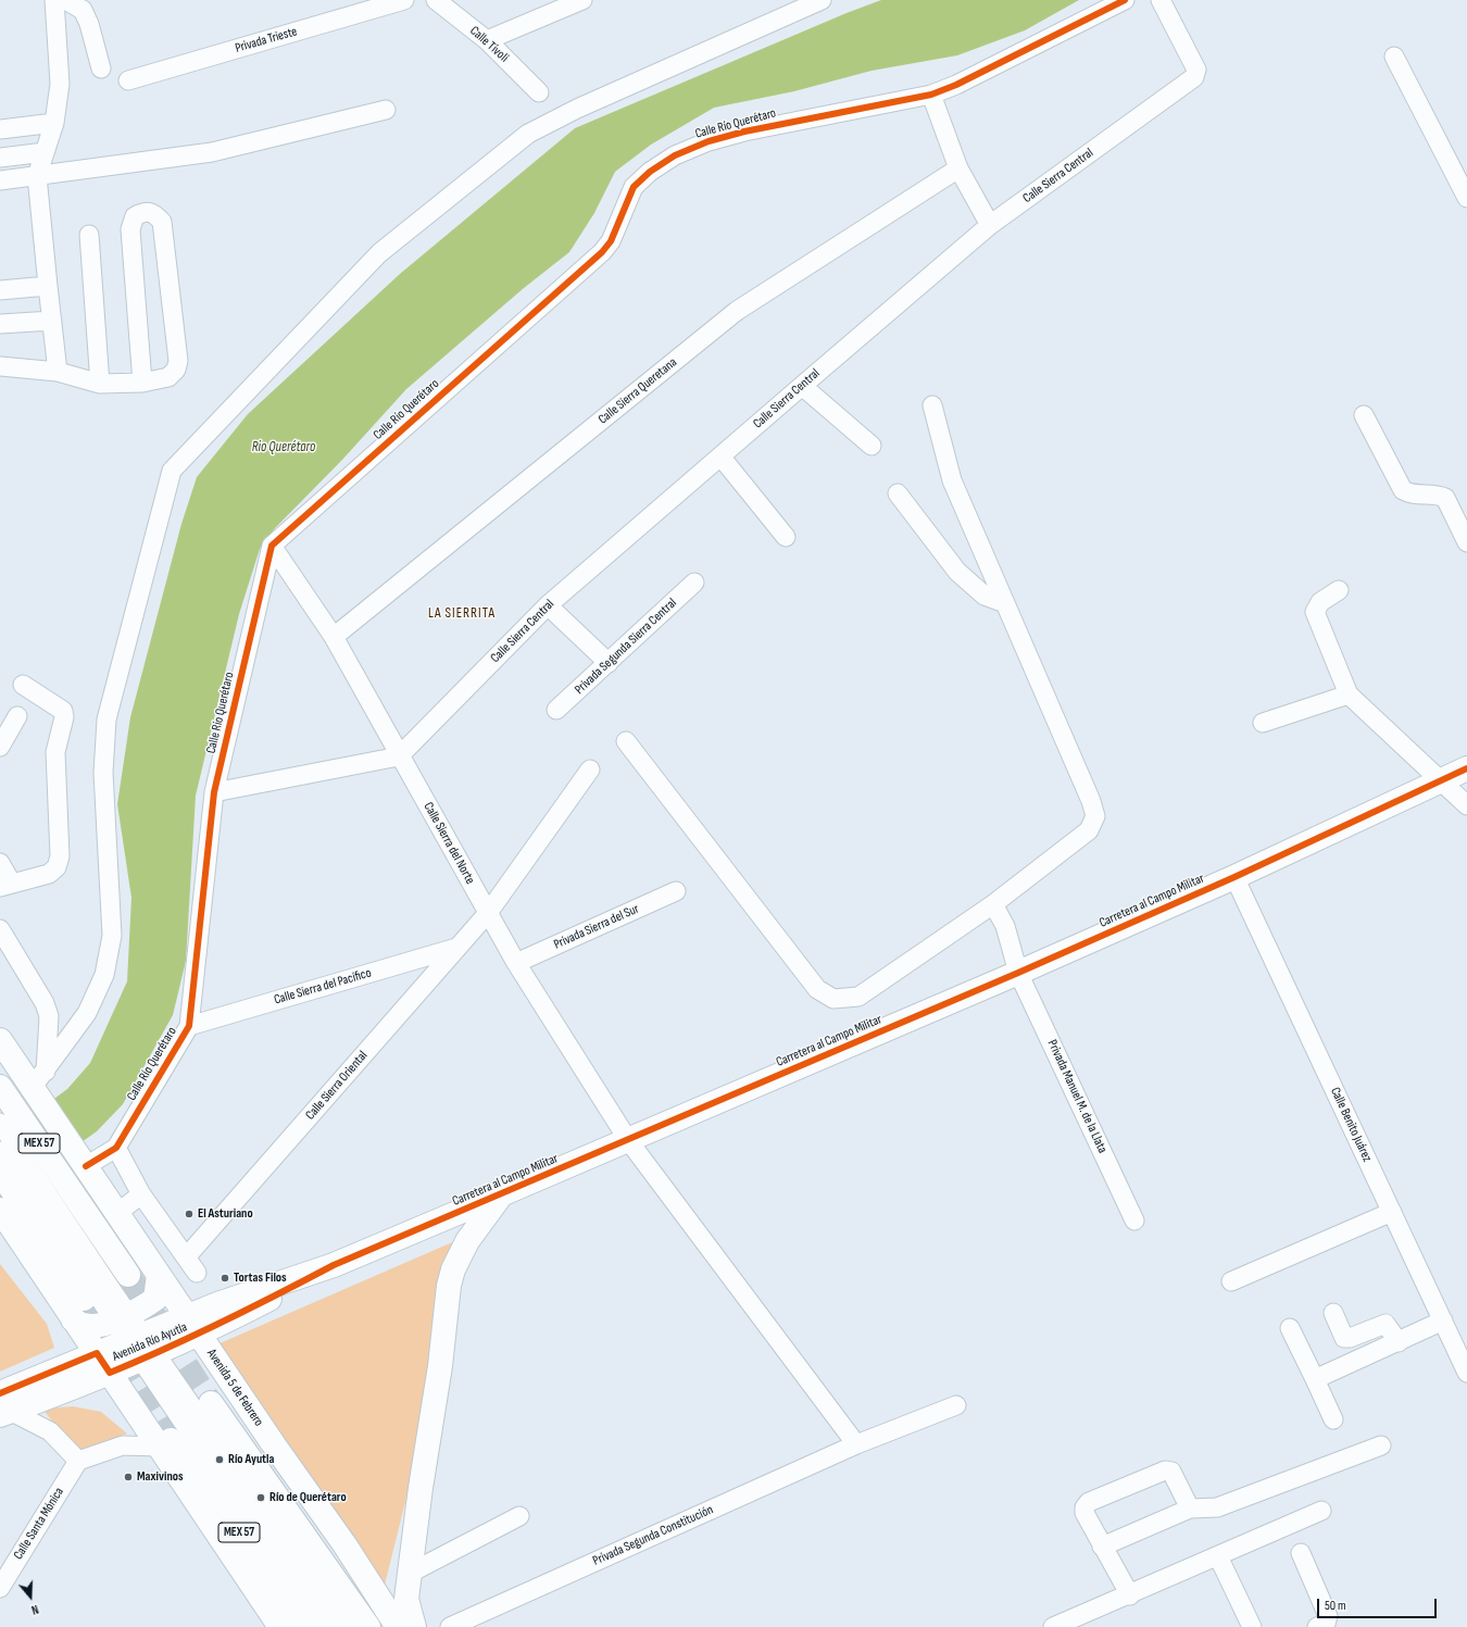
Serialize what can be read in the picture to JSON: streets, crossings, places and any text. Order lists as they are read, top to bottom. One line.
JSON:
{"streets":{"main road":["Carretera al Campo Militar","MEX 57","Avenida Río Ayutla","Avenida 5 de Febrero"],"street":["Privada Trieste","Calle Tívoli","Calle Río Querétaro","Calle Sierra Central","Calle Sierra Queretana","Privada Segunda Sierra Central","Calle Sierra del Norte","Privada Sierra del Sur","Calle Sierra del Pacífico","Calle Sierra Oriental","Privada Manuel M. de la Llata","Calle Benito Juárez","Calle Santa Mónica","Privada Segunda Constitución"]},"crossings":[["Calle Río Querétaro","Calle Sierra del Norte"],["Calle Río Querétaro","Calle Sierra del Pacífico"],["Calle Río Querétaro","Avenida 5 de Febrero"],["Calle Sierra Central","Calle Sierra del Norte"],["Calle Sierra Queretana","Calle Sierra del Norte"],["Calle Sierra del Norte","Carretera al Campo Militar"],["Calle Sierra del Norte","Privada Sierra del Sur"],["Calle Sierra del Norte","Calle Sierra Oriental"],["Carretera al Campo Militar","Privada Manuel M. de la Llata"],["Carretera al Campo Militar","Calle Benito Juárez"],["Carretera al Campo Militar","Avenida Río Ayutla"],["Carretera al Campo Militar","Avenida 5 de Febrero"],["Calle Sierra del Pacífico","Calle Sierra Oriental"],["Avenida Río Ayutla","Avenida 5 de Febrero"]],"districts":["LA SIERRITA"],"water":["Rio Querétaro"],"places":["El Asturiano","Tortas Filos","Río Ayutla","Maxivinos","Río de Querétaro"],"scale_bar":"50 m","north":"bottom"}
